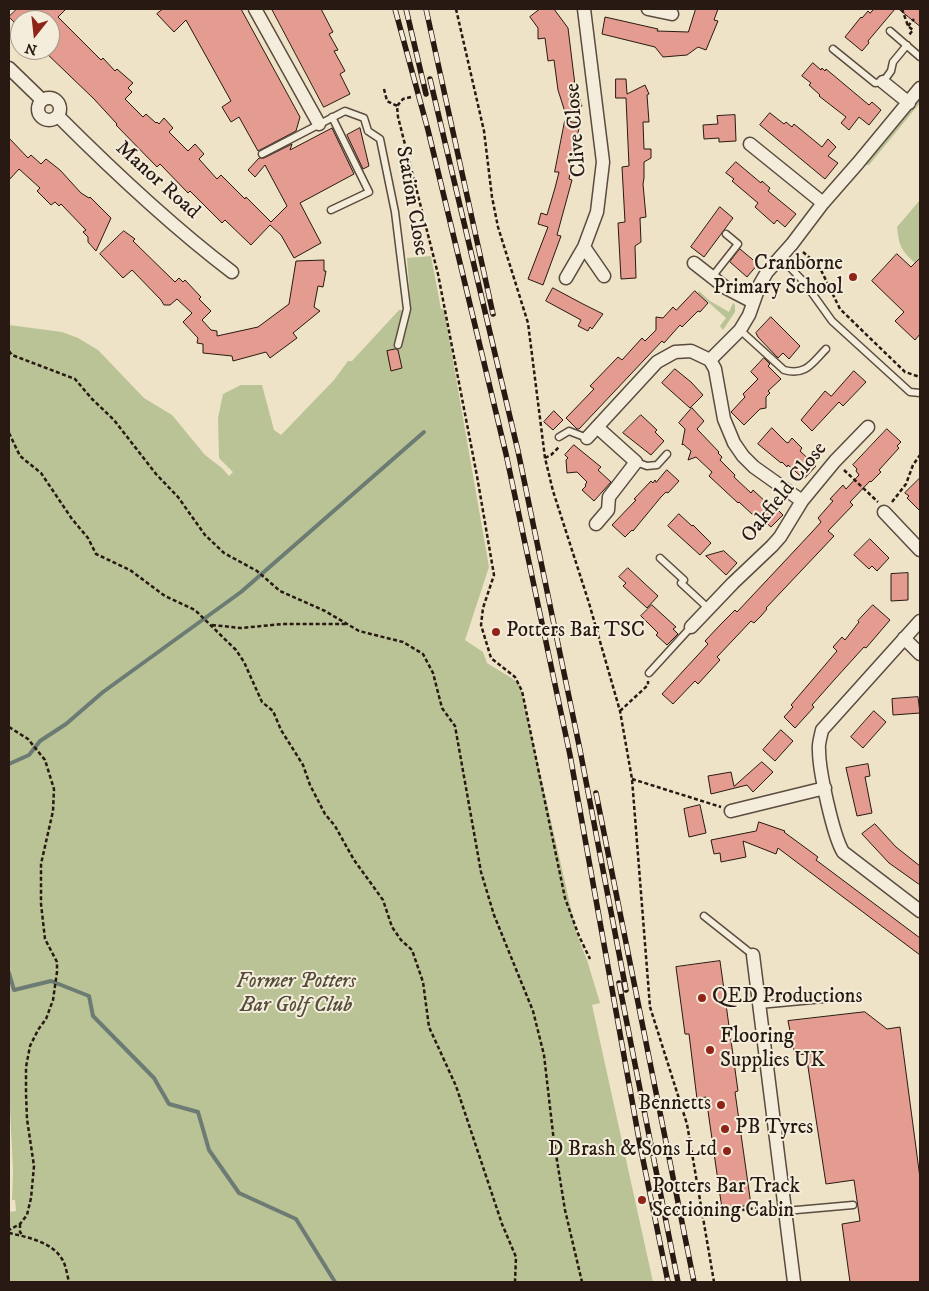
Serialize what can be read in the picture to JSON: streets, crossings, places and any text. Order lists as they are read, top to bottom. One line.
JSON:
{"streets":{"street":["Clive Close","Manor Road","Oakfield Close"],"lane":["Station Close"]},"parks":["Former Potters Bar Golf Club"],"places":["Cranborne Primary School","Potters Bar TSC","QED Productions","Flooring Supplies UK","Bennetts","PB Tyres","D Brash & Sons Ltd","Potters Bar Track Sectioning Cabin"],"north":"bottom"}
